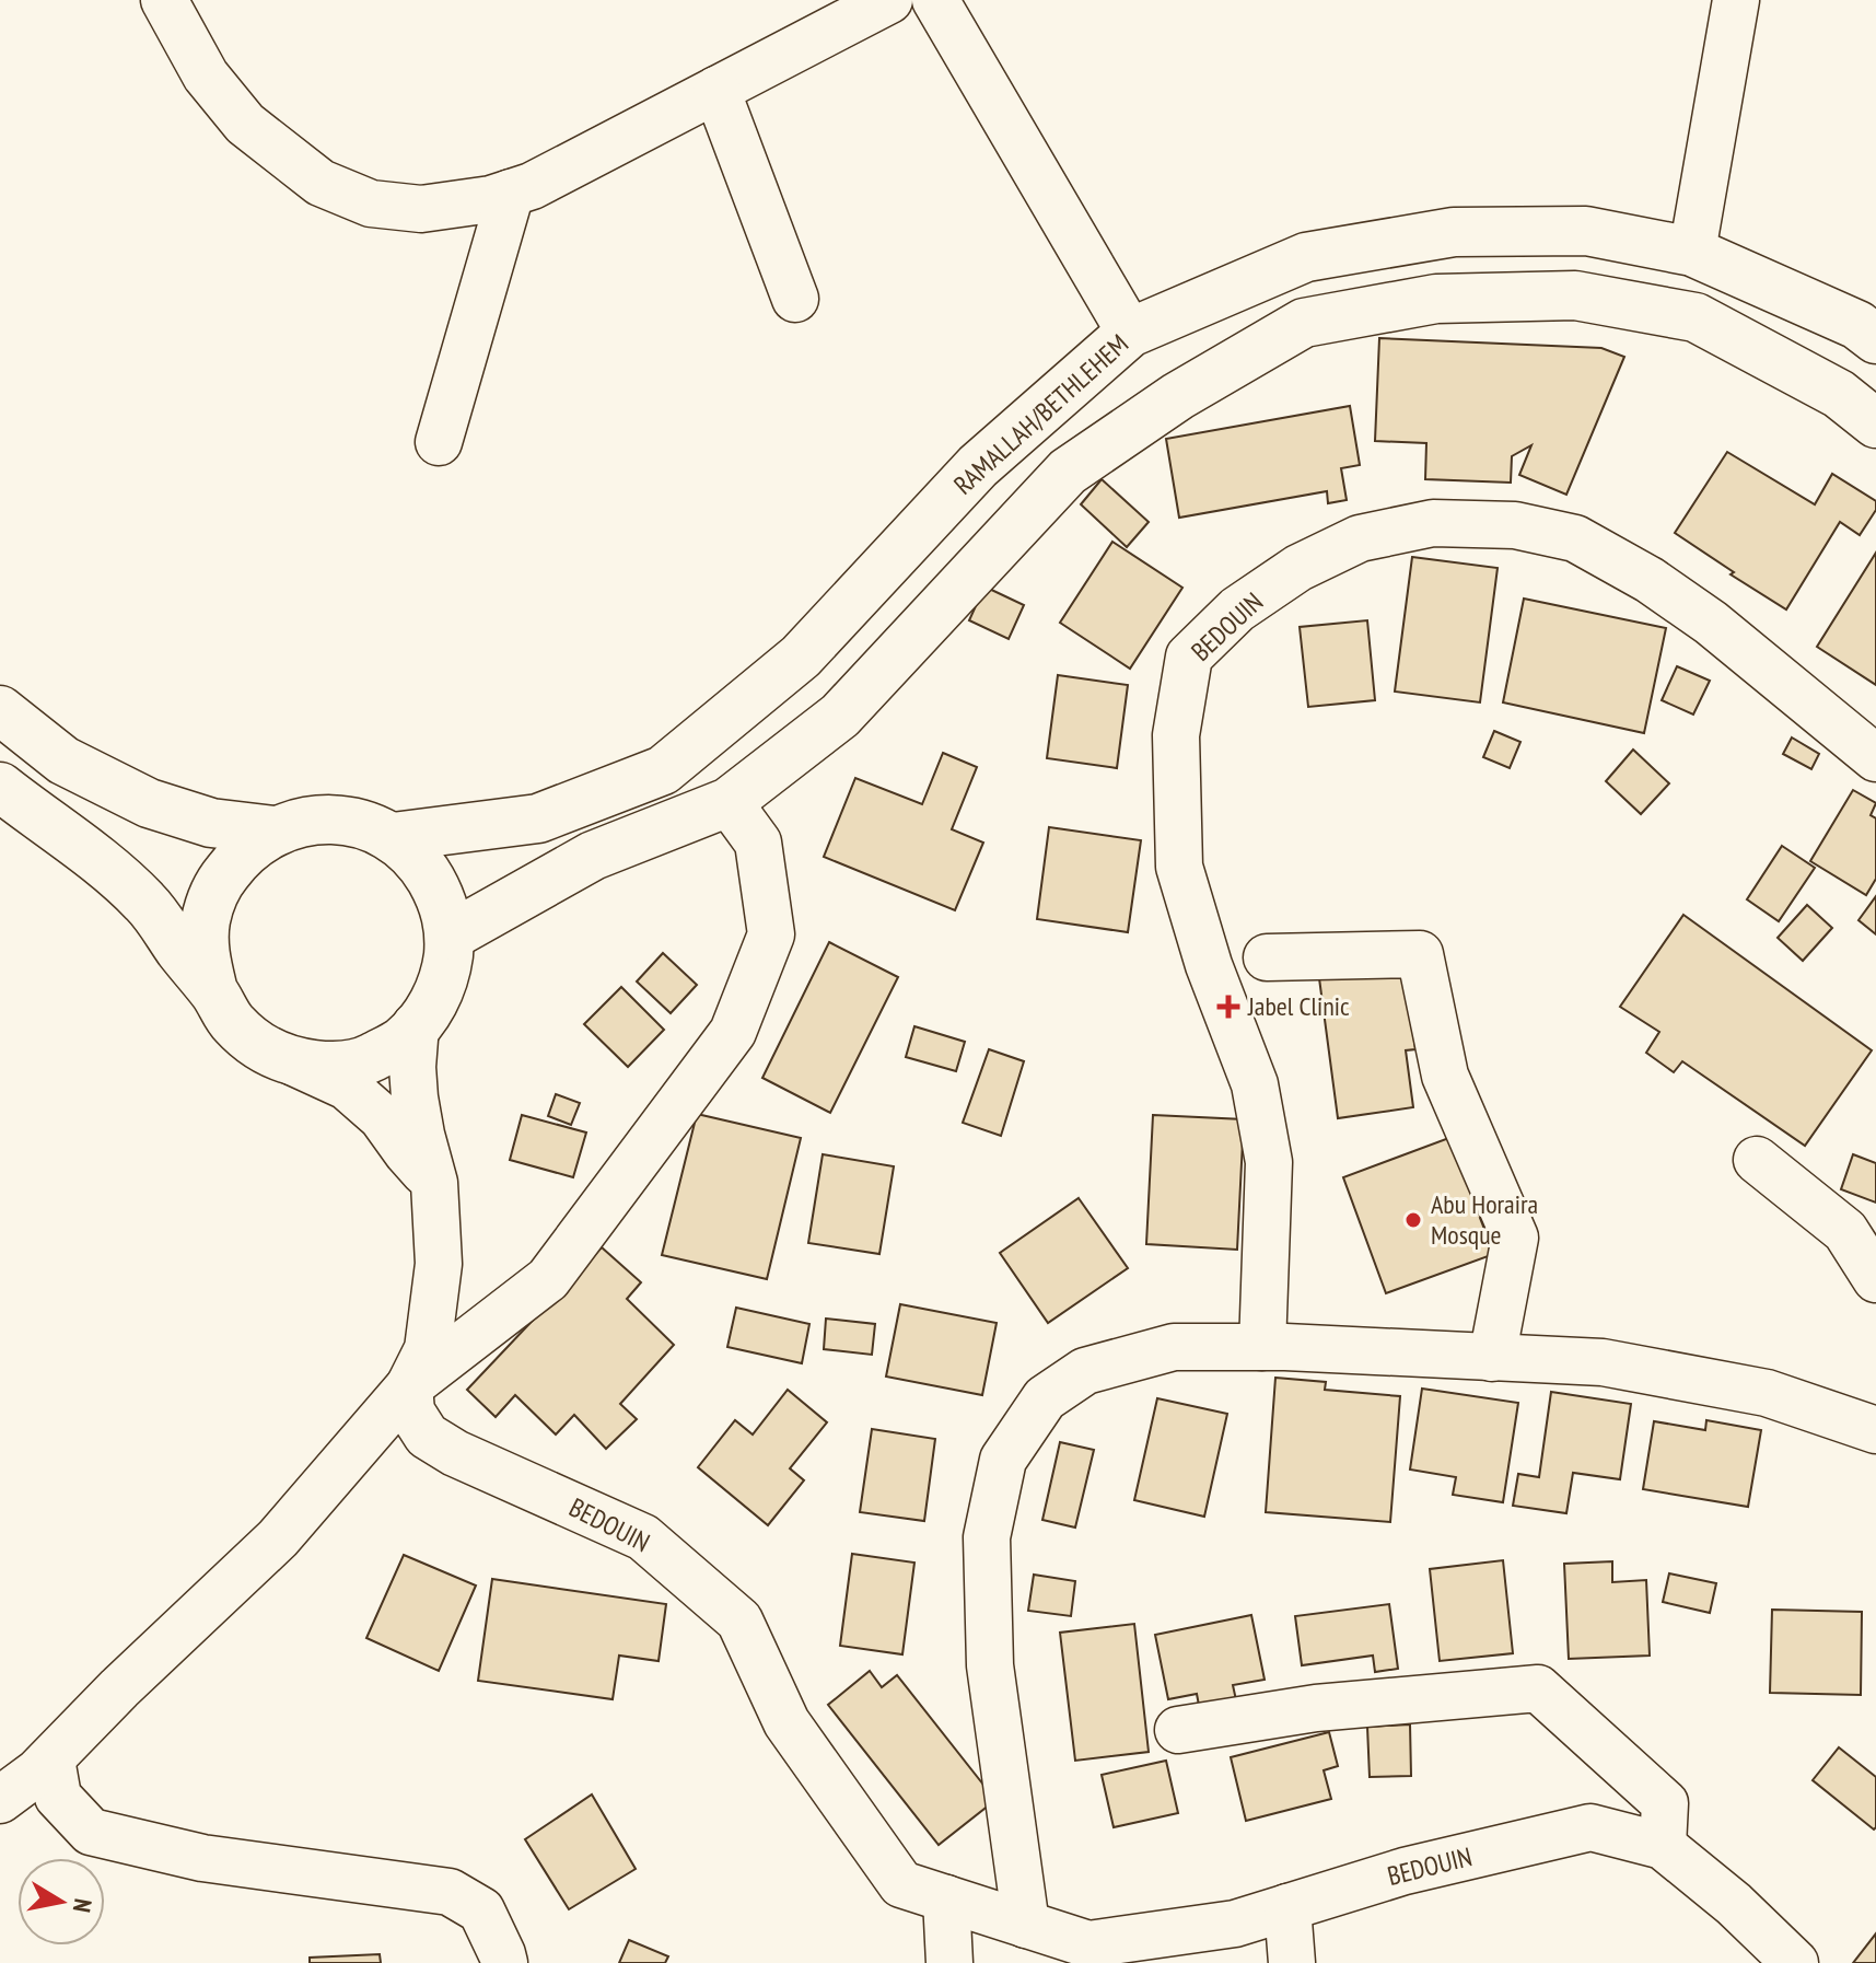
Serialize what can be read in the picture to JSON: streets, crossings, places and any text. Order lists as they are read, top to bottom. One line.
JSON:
{"streets":{"main road":["RAMALLAH/BETHLEHEM"],"street":["BEDOUIN"]},"places":{"health":["Jabel Clinic"],"other":["Abu Horaira Mosque"]},"north":"right"}
